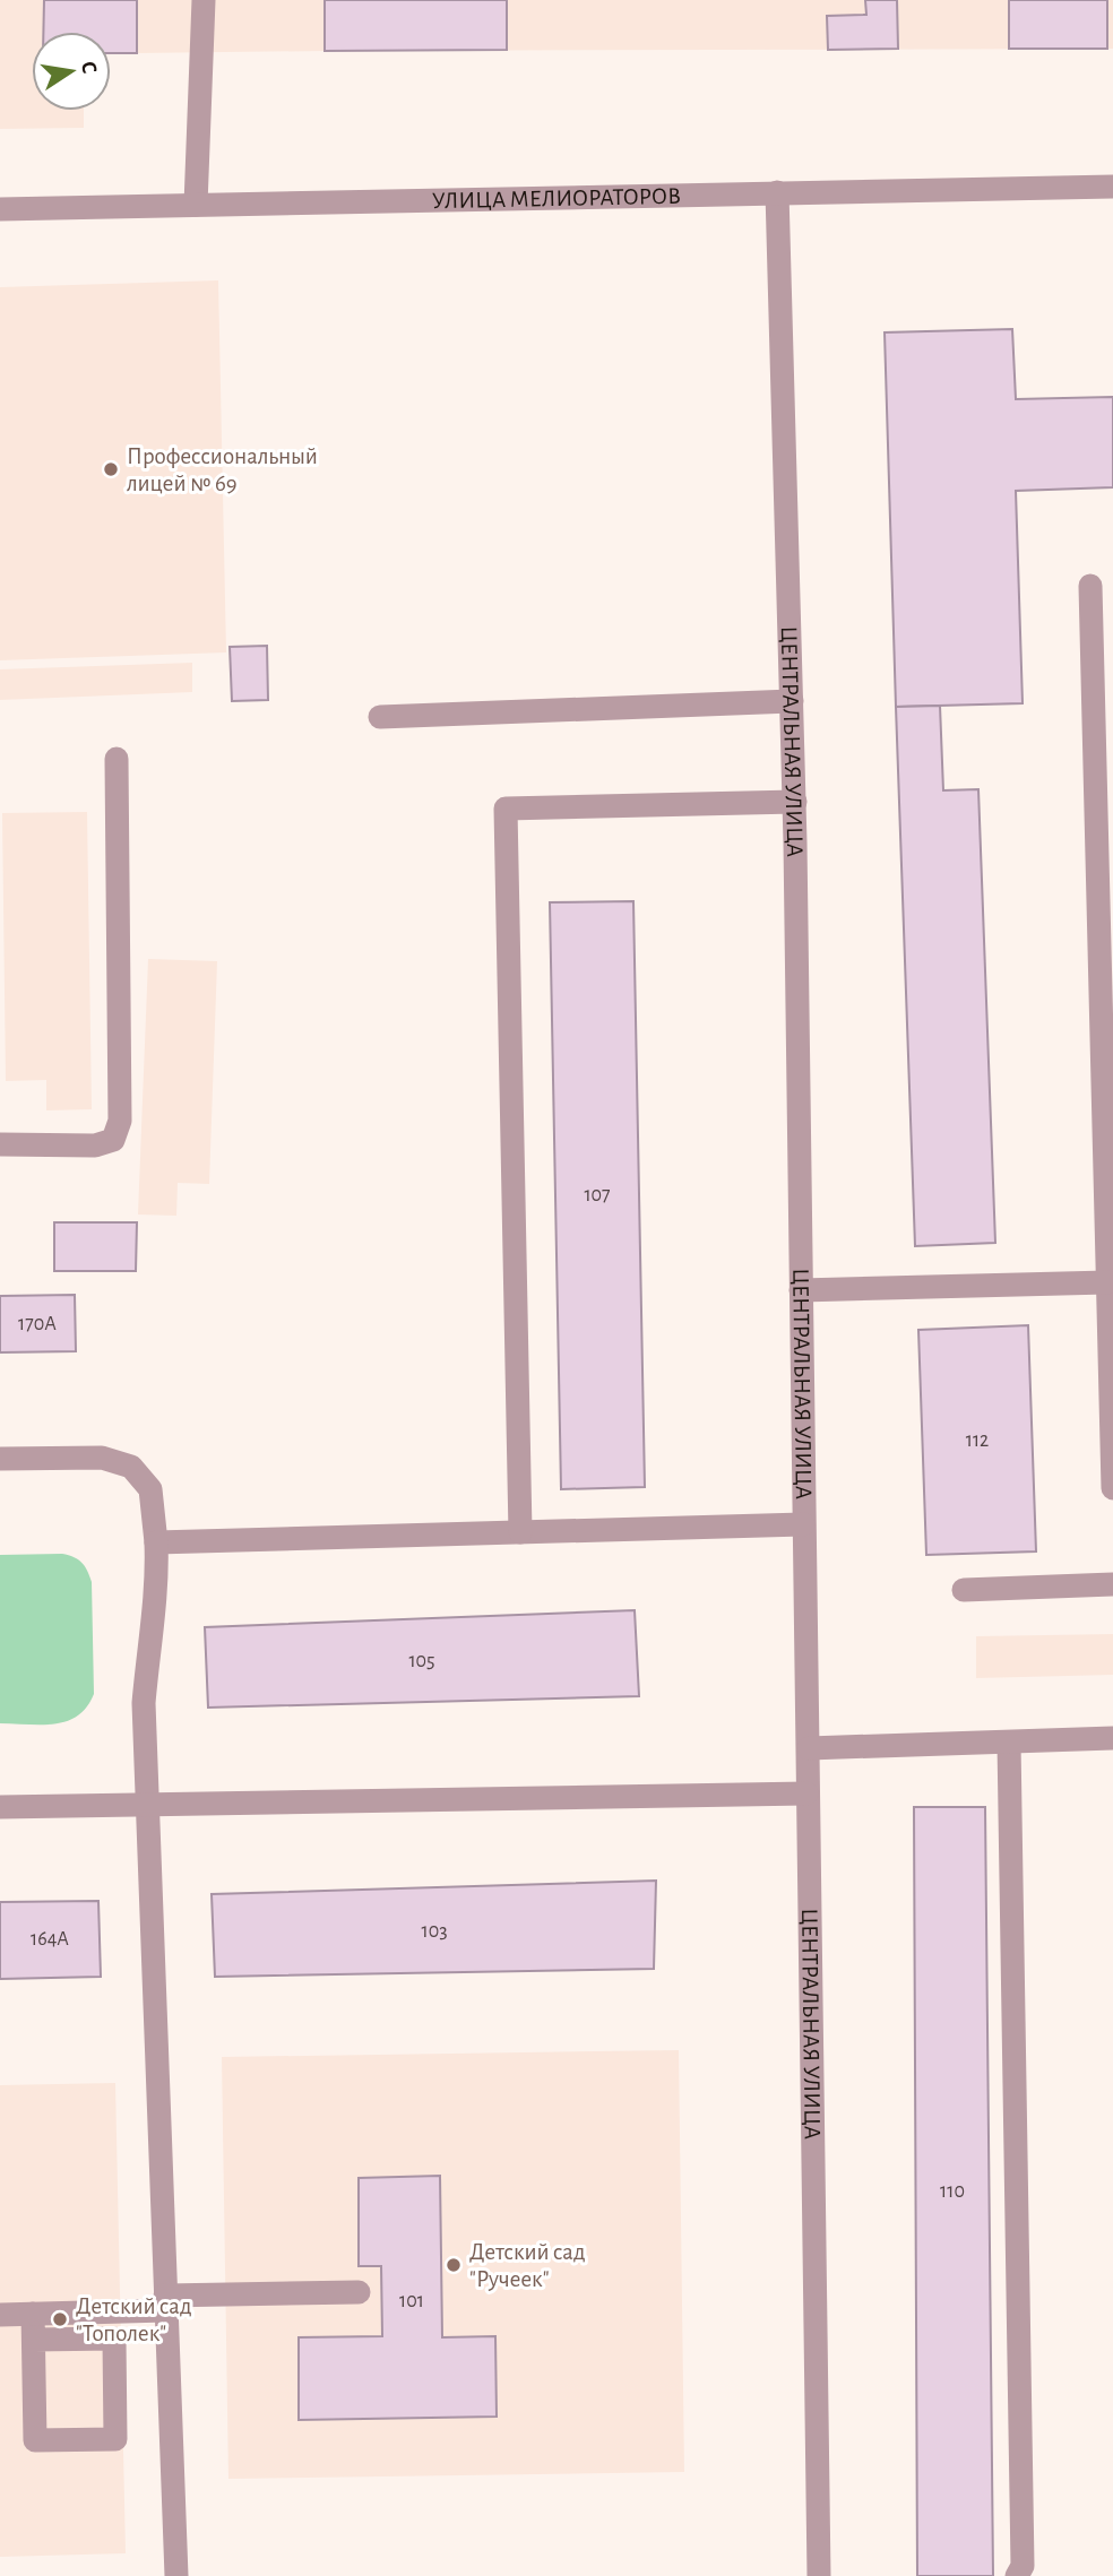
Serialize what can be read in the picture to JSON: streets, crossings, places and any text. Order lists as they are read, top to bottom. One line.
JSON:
{"streets":{"street":["УЛИЦА МЕЛИОРАТОРОВ","ЦЕНТРАЛЬНАЯ УЛИЦА"]},"crossings":[["УЛИЦА МЕЛИОРАТОРОВ","ЦЕНТРАЛЬНАЯ УЛИЦА"]],"places":["Профессиональный лицей № 69","Детский сад \"Ручеек\"","Детский сад \"Тополек\""],"house_numbers":["107","170А","112","105","103","164А","110","101"],"north":"right"}
